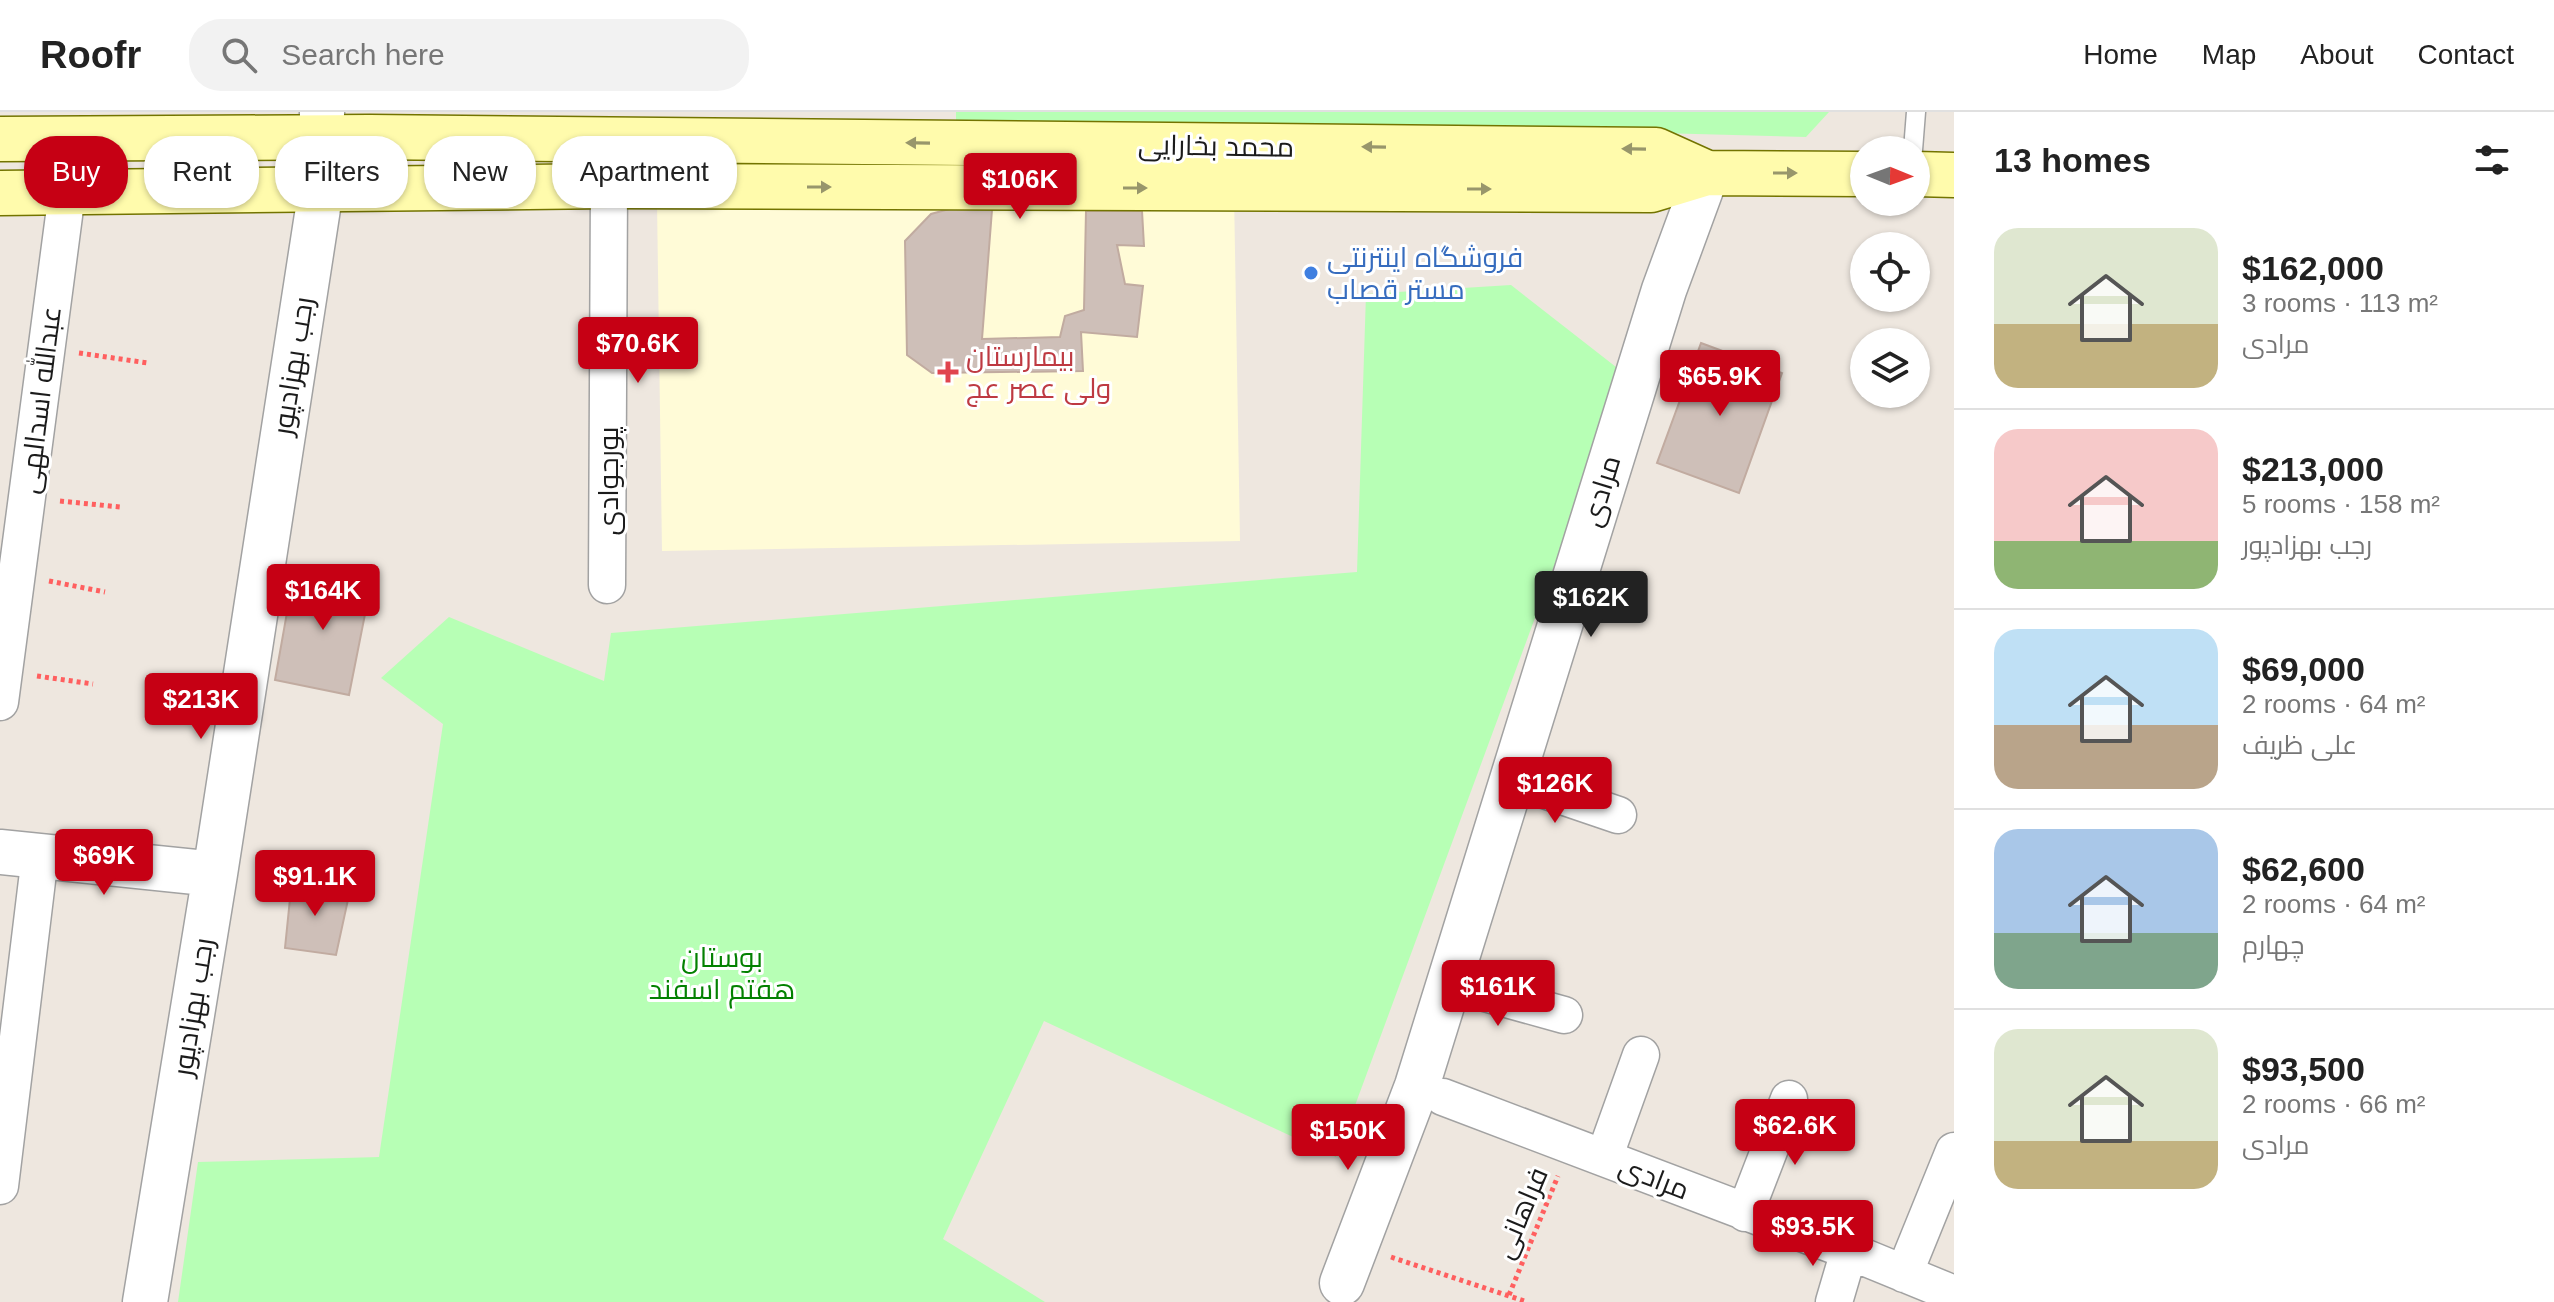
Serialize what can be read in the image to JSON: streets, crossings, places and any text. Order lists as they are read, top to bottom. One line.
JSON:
{"streets":{"main road":["محمد بخارایی"],"street":["رجب بهزادپور","عبدالله اسدالهی","پورجوادی","مرادی"],"path":["فراهانی"]},"crossings":[["محمد بخارایی","مرادی"],["مرادی","فراهانی"]],"parks":["بوستان هفتم اسفند"],"places":{"other":["فروشگاه اینترنتی مستر قصاب"],"health":["بیمارستان ولی عصر عج"]},"north":"right","page":{"header":"Roofr","search":"Search here","nav":["Home","Map","About","Contact"],"heading":"13 homes","chip":["Buy","Rent","Filters","New","Apartment"],"price":["$106K","$70.6K","$65.9K","$164K","$162K","$213K","$126K","$69K","$91.1K","$161K","$62.6K","$150K","$93.5K"],"list":[{"name":"$162,000","note":"3 rooms · 113 m² · مرادی"},{"name":"$213,000","note":"5 rooms · 158 m² · رجب بهزادپور"},{"name":"$69,000","note":"2 rooms · 64 m² · علی ظریف"},{"name":"$62,600","note":"2 rooms · 64 m² · چهارم"},{"name":"$93,500","note":"2 rooms · 66 m² · مرادی"}]}}
